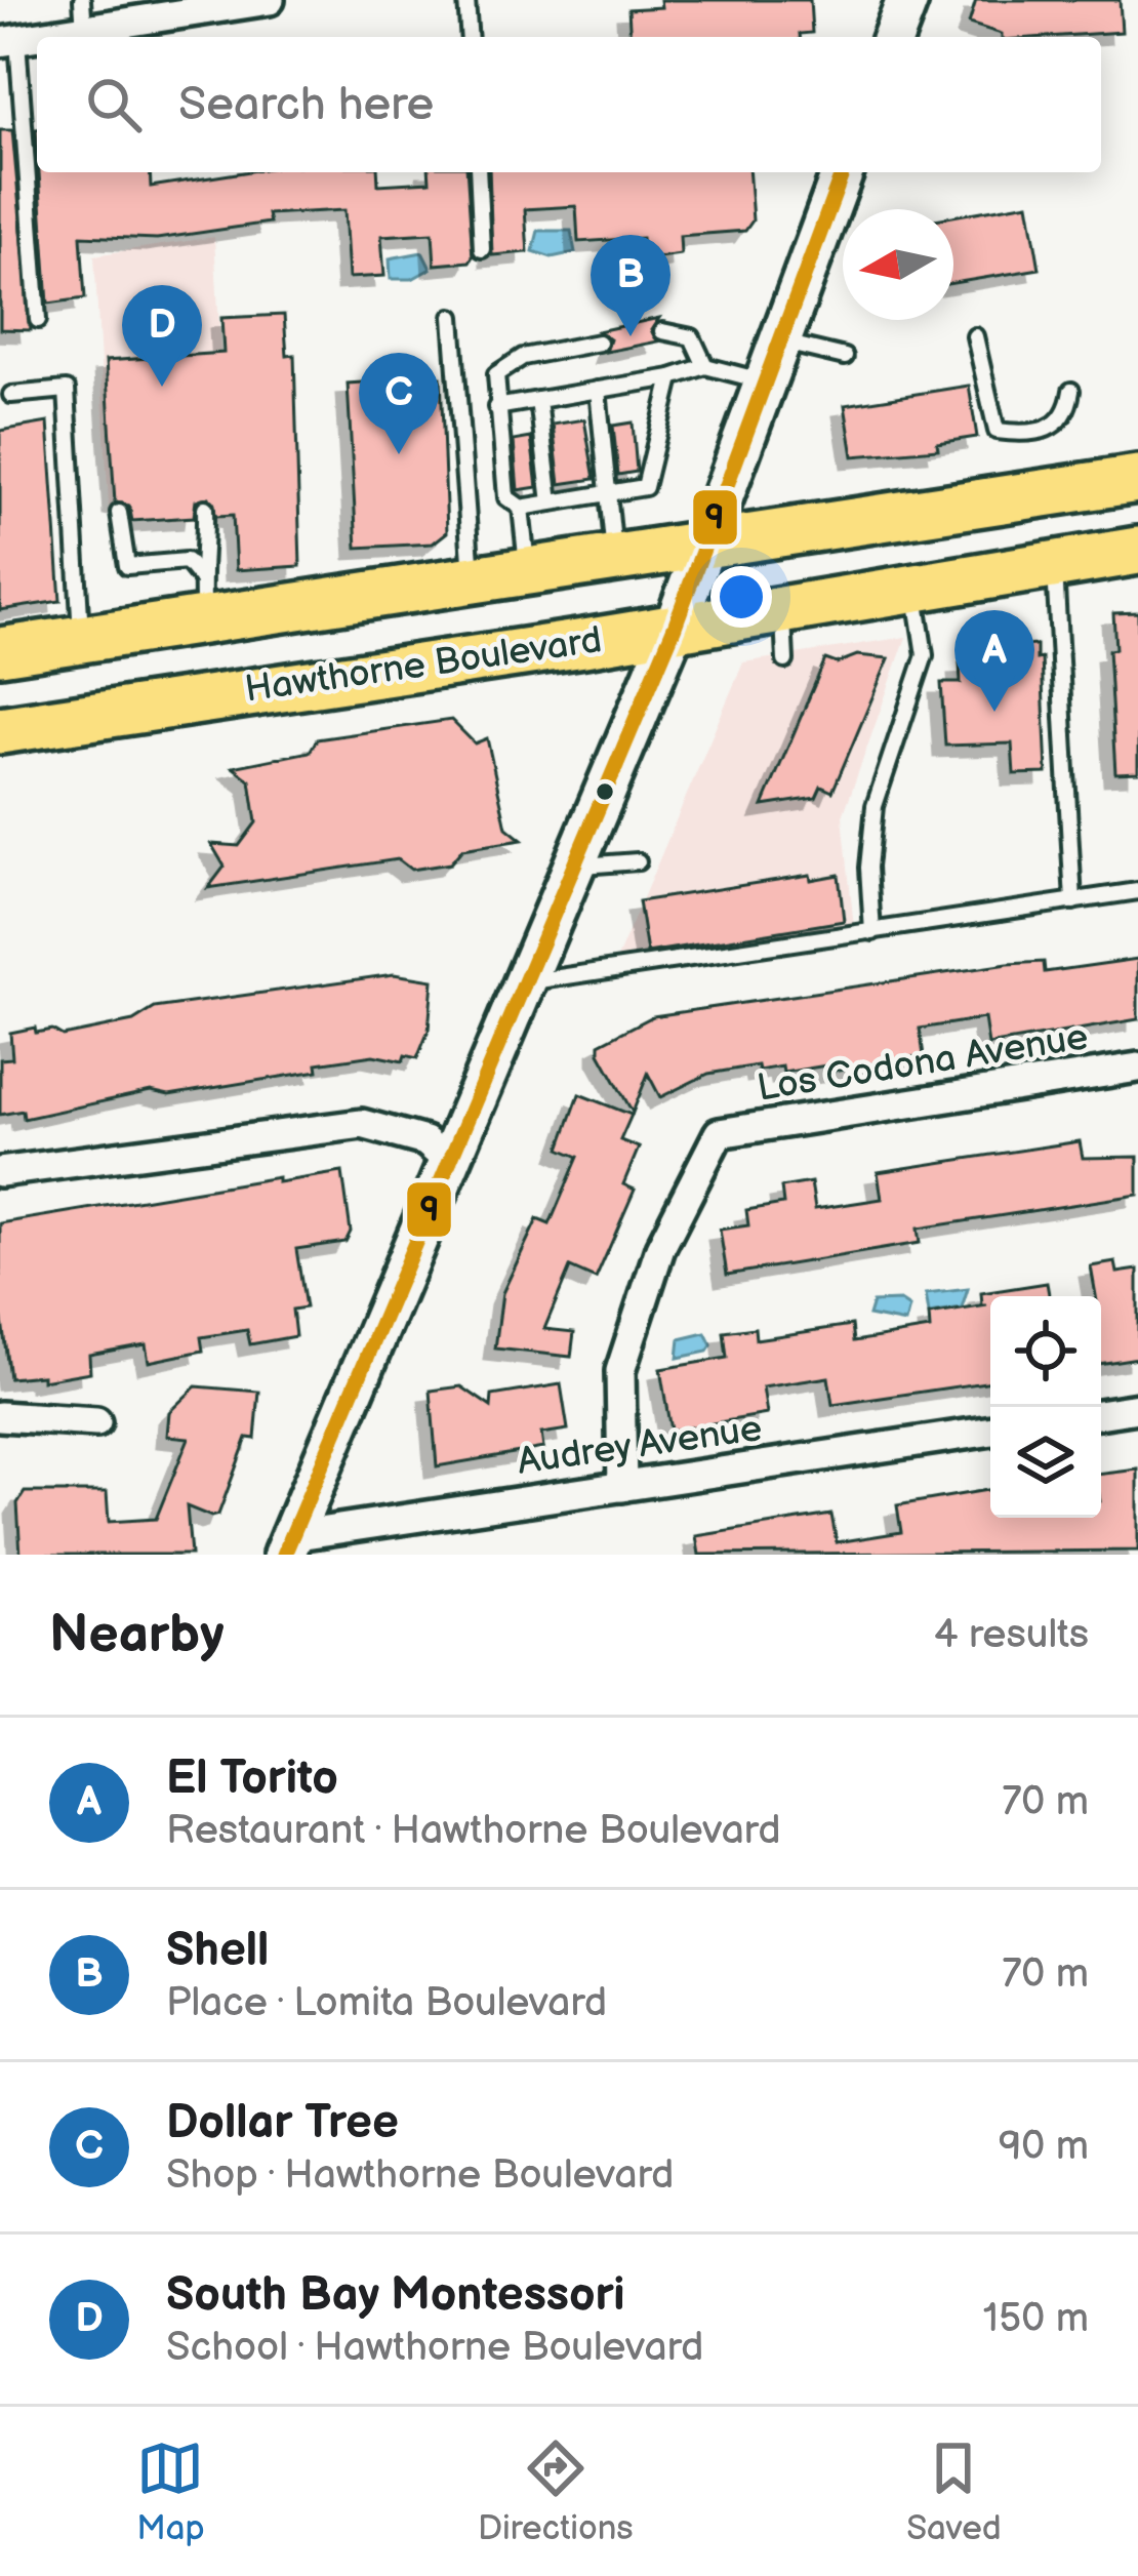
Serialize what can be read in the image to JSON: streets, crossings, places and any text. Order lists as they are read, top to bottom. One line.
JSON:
{"streets":{"main road":["Hawthorne Boulevard"],"street":["Los Codona Avenue","Audrey Avenue"]},"crossings":[["Los Codona Avenue","Audrey Avenue"]],"lines":["transit line 9"],"north":"left","page":{"search":"Search here","pins":["B","D","C","A"],"heading":["Nearby","4 results"],"list":[{"mark":"A","name":"El Torito","note":"Restaurant · Hawthorne Boulevard","value":"70 m"},{"mark":"B","name":"Shell","note":"Place · Lomita Boulevard","value":"70 m"},{"mark":"C","name":"Dollar Tree","note":"Shop · Hawthorne Boulevard","value":"90 m"},{"mark":"D","name":"South Bay Montessori","note":"School · Hawthorne Boulevard","value":"150 m"}],"nav":["Map","Directions","Saved"]}}
